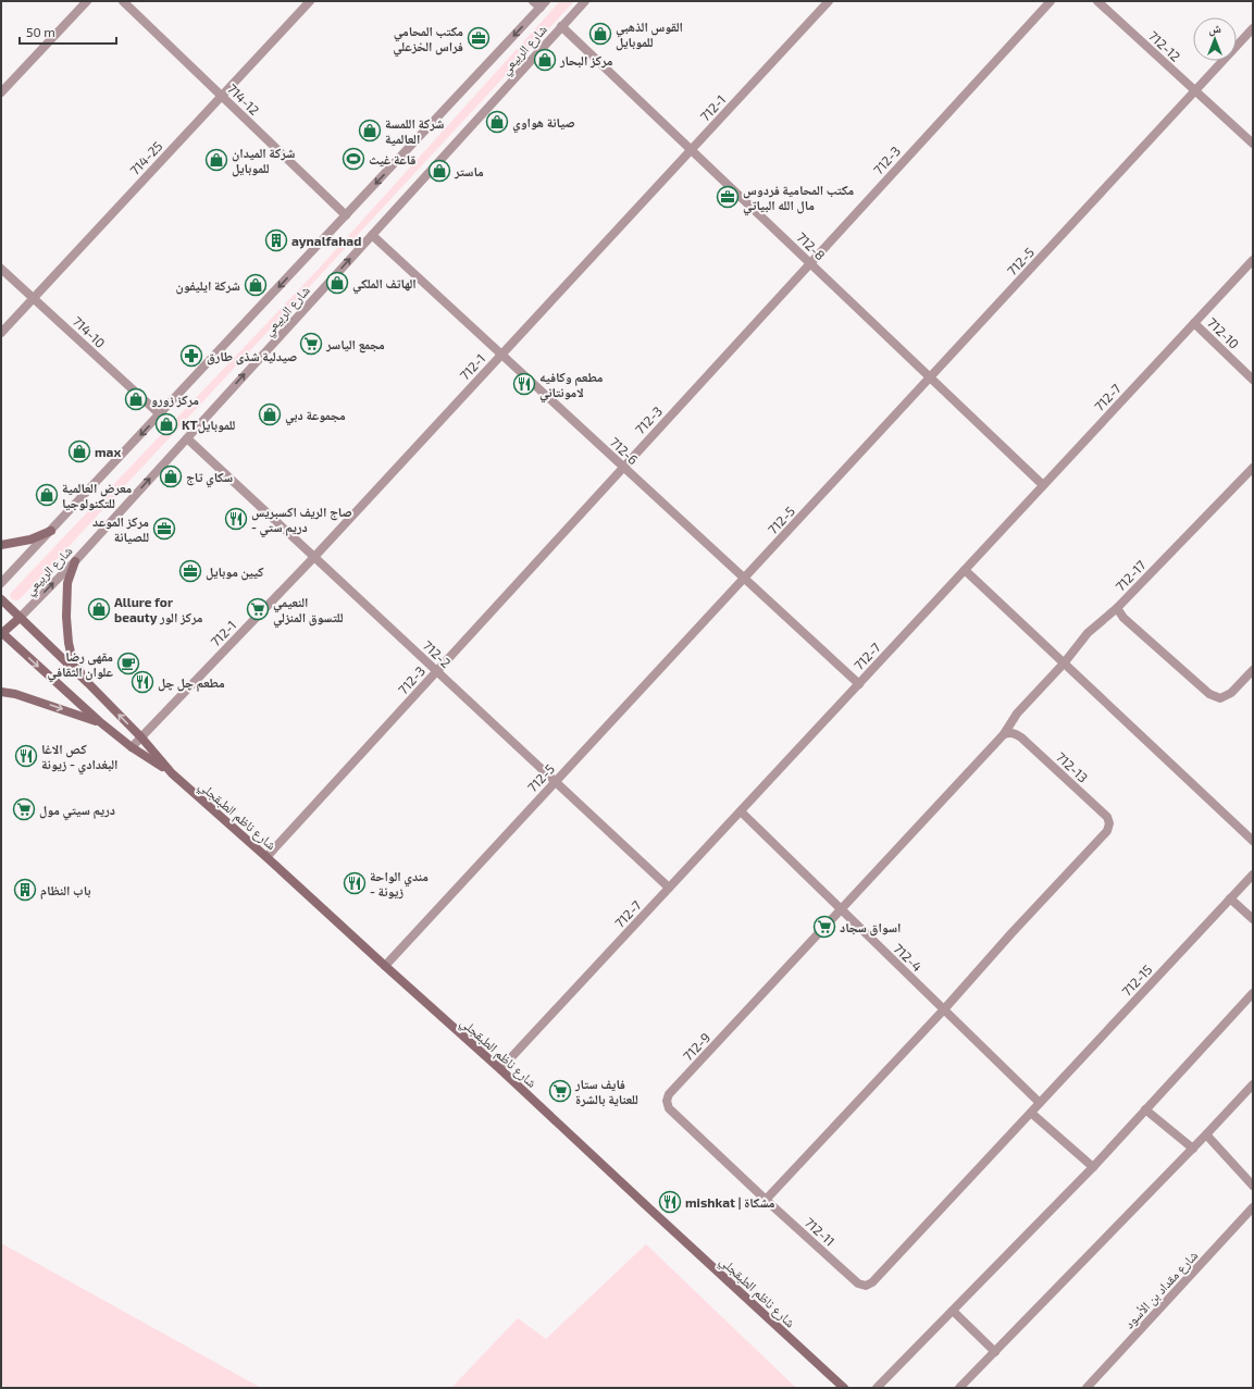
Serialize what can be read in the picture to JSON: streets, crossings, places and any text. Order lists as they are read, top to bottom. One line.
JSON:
{"streets":{"main road":["شارع الربيعي","شارع ناظم الطبقجلي"],"street":["712-12","714-12","712-1","714-25","712-3","712-8","712-5","714-10","712-10","712-7","712-6","712-17","712-2","712-13","712-4","712-15","712-9","712-11","شارع مقداد بن الأسود"]},"crossings":[["712-12","712-5"],["شارع الربيعي","714-12"],["شارع الربيعي","712-8"],["شارع الربيعي","714-10"],["شارع الربيعي","712-6"],["شارع الربيعي","712-2"],["شارع الربيعي","شارع ناظم الطبقجلي"],["714-12","714-25"],["712-1","712-8"],["712-1","712-6"],["712-1","712-2"],["712-1","شارع ناظم الطبقجلي"],["714-25","714-10"],["712-3","712-8"],["712-3","712-6"],["712-3","712-2"],["712-3","شارع ناظم الطبقجلي"],["712-8","712-5"],["712-8","712-7"],["712-5","712-6"],["712-5","712-2"],["712-5","شارع ناظم الطبقجلي"],["712-10","712-7"],["712-7","712-6"],["712-7","712-2"],["712-7","شارع ناظم الطبقجلي"],["712-7","712-4"],["712-13","712-4"],["712-4","712-15"],["712-4","712-9"],["712-4","712-11"],["712-15","712-11"],["712-9","712-11"]],"places":{"shop":["القوس الذهبي للموبايل","مركز البحار","صيانة هواوي","شركة اللمسة العالمية","شركة الميدان للموبايل","ماستر","الهاتف الملكي","شركة ايليفون","مركز زورو","مجموعة دبي","KTللموبايل","max","سكاي تاج","معرض العالمية للتكنولوجيا","Allure for beauty مركز الور"],"office":["مكتب المحامي فراس الخزعلي","مكتب المحامية فردوس مال الله البياتي","مركز الموعد للصيانة","كيين موبايل"],"sports":["قاعة غيث"],"building":["aynalfahad","باب النظام"],"supermarket":["مجمع الياسر","النعيمي للتسوق المنزلي","دريم سيتي مول","اسواق سجاد","فايف ستار للعناية بالشرة"],"pharmacy":["صيدلية شذى طارق"],"restaurant":["مطعم وكافيه لامونتاني","صاج الريف اكسبريس - دريم ستي","مطعم چل چل","كص الاغا البغدادي - زيونة","مندي الواحة - زيونة","mishkat | مشكاة"],"cafe":["مقهى رضا علوان الثقافي"]},"scale_bar":"50 m","north":"top"}
